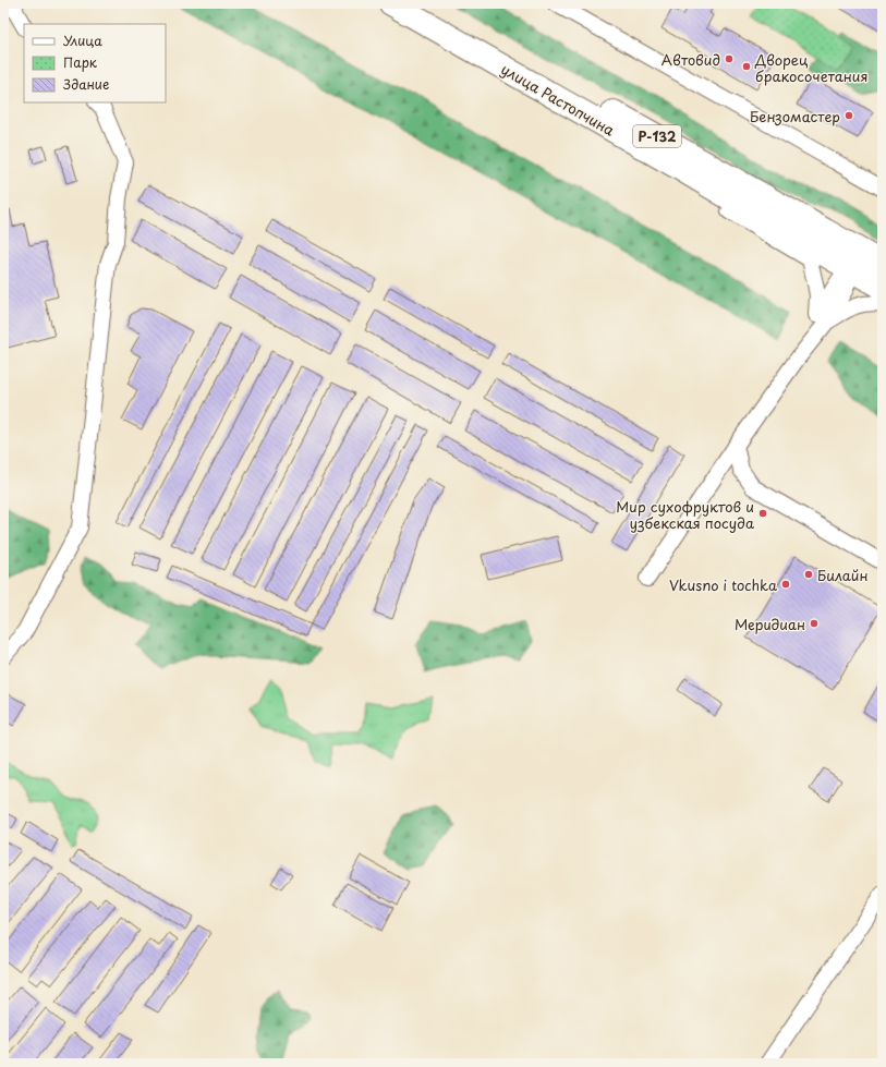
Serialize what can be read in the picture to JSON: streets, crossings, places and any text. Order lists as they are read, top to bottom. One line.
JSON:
{"streets":{"highway":["улица Растопчина","Р-132"]},"places":["Автовид","Дворец бракосочетания","Бензомастер","Мир сухофруктов и узбекская посуда","Билайн","Vkusno i tochka","Меридиан"],"legend":["Улица","Парк","Здание"]}
